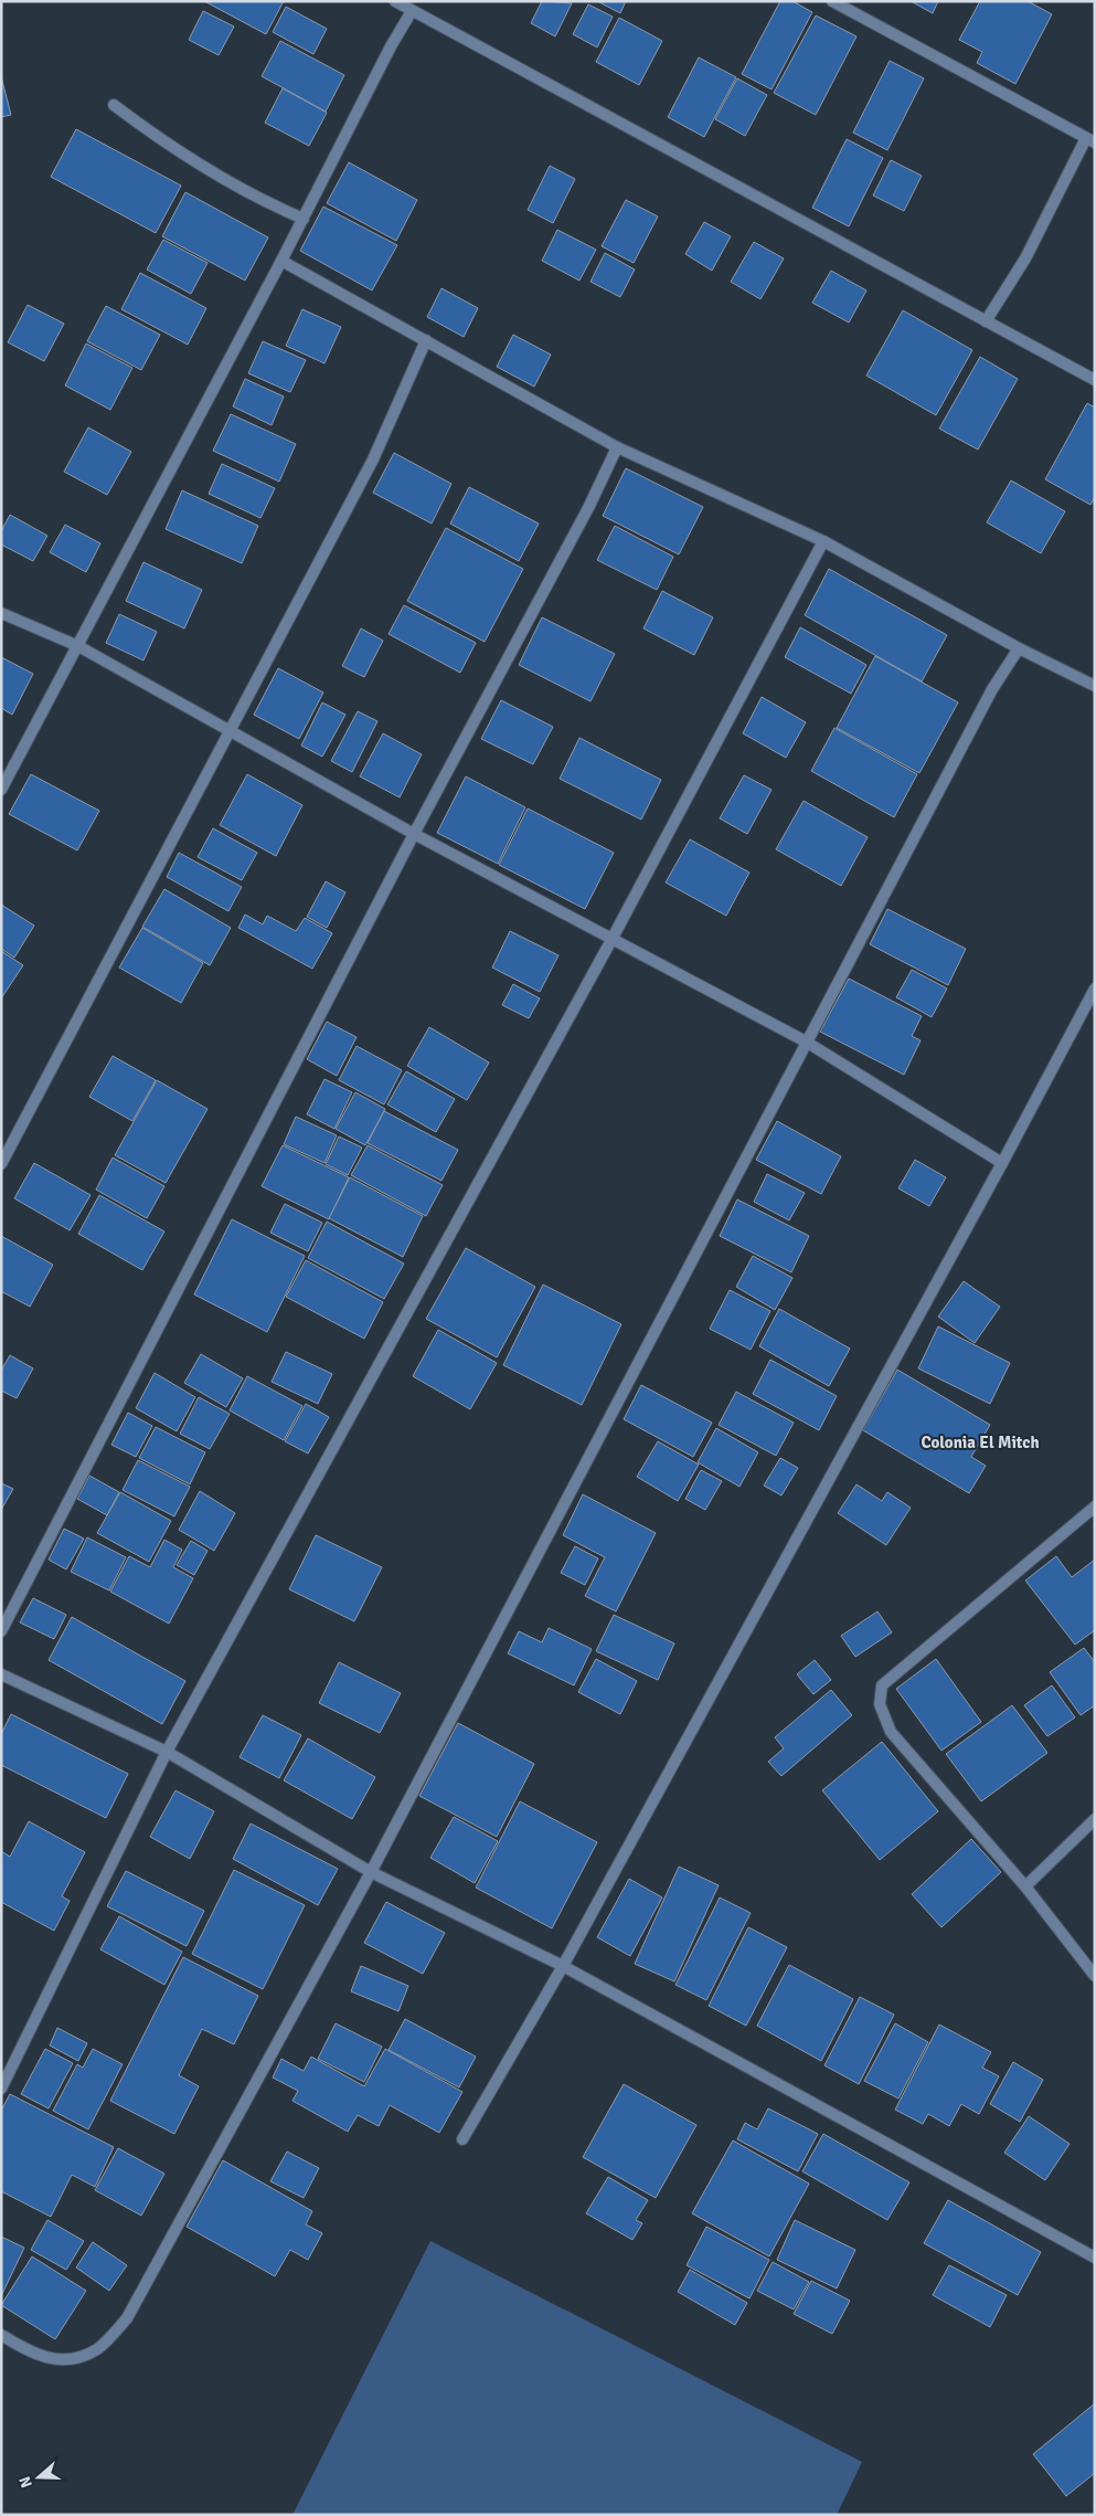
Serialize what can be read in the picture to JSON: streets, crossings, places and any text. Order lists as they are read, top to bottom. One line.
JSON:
{"districts":["Colonia El Mitch"],"north":"left"}
